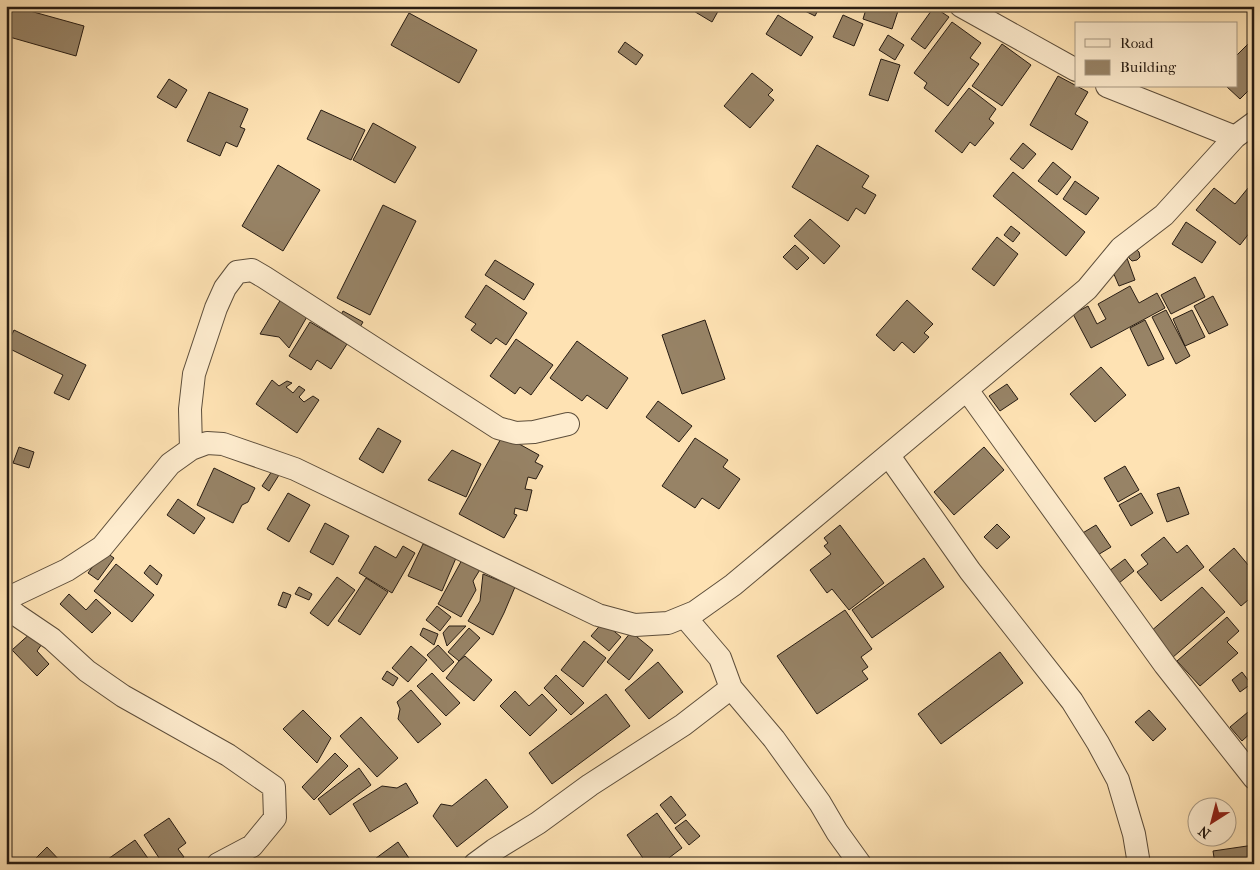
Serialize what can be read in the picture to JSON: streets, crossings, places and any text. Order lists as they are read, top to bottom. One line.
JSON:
{"legend":["Road","Building"],"north":"bottom left"}
